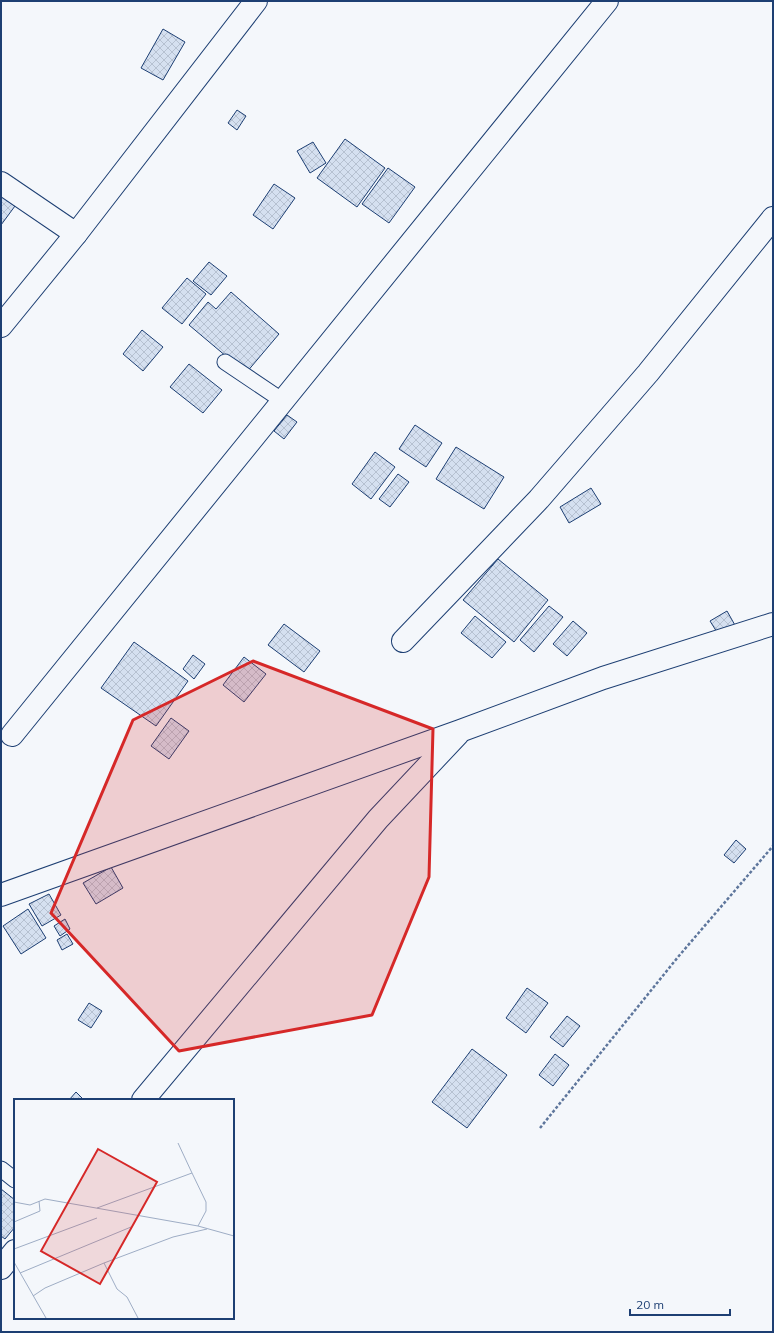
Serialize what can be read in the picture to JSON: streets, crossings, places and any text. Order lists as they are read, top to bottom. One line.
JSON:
{"scale_bar":"20 m"}
